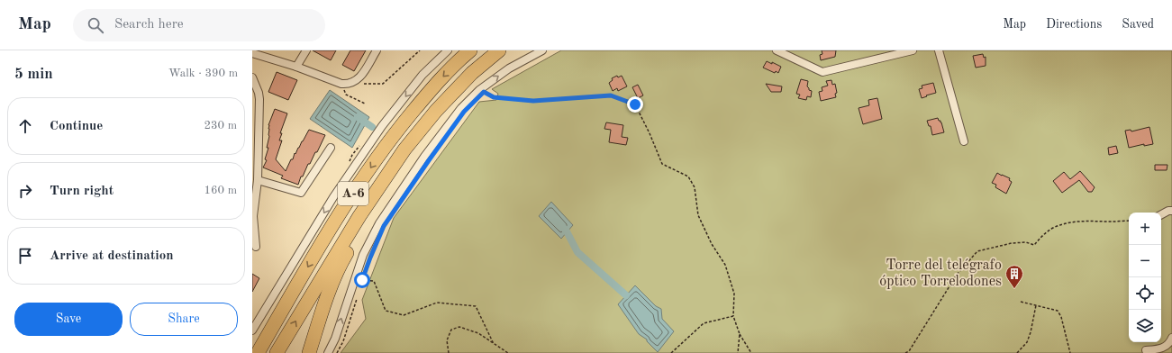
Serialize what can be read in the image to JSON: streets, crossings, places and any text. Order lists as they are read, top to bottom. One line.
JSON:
{"streets":{"highway":["A-6"]},"places":{"building":["Torre del telégrafo óptico Torrelodones"]},"page":{"header":"Map","search":"Search here","nav":["Map","Directions","Saved"],"heading":["5 min","Walk · 390 m"],"list":[["Continue","230 m"],["Turn right","160 m"],"Arrive at destination"],"map_buttons":["+","−"],"buttons":["Save","Share"]}}
